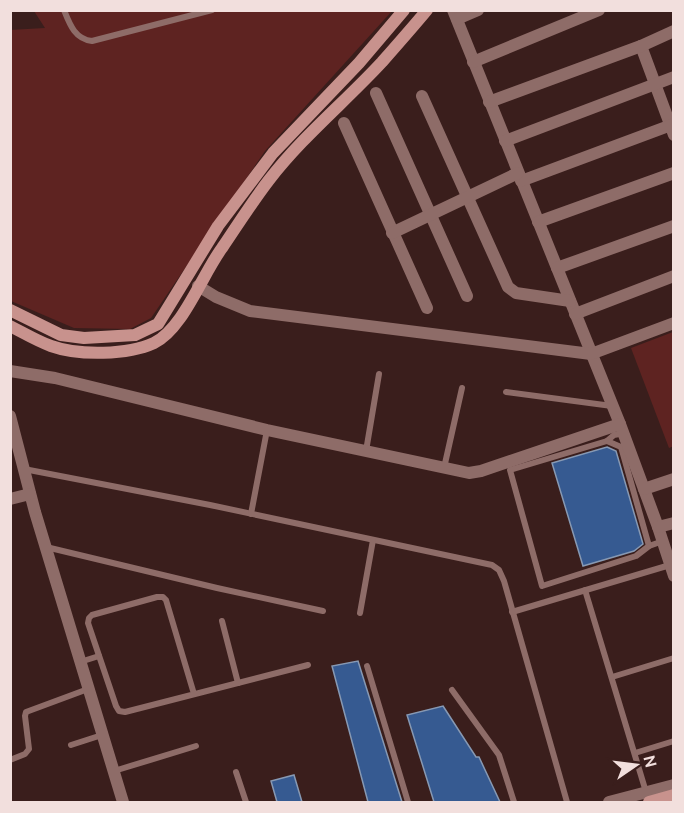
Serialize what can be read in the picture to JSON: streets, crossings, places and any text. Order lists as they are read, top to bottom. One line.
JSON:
{"north":"right"}
